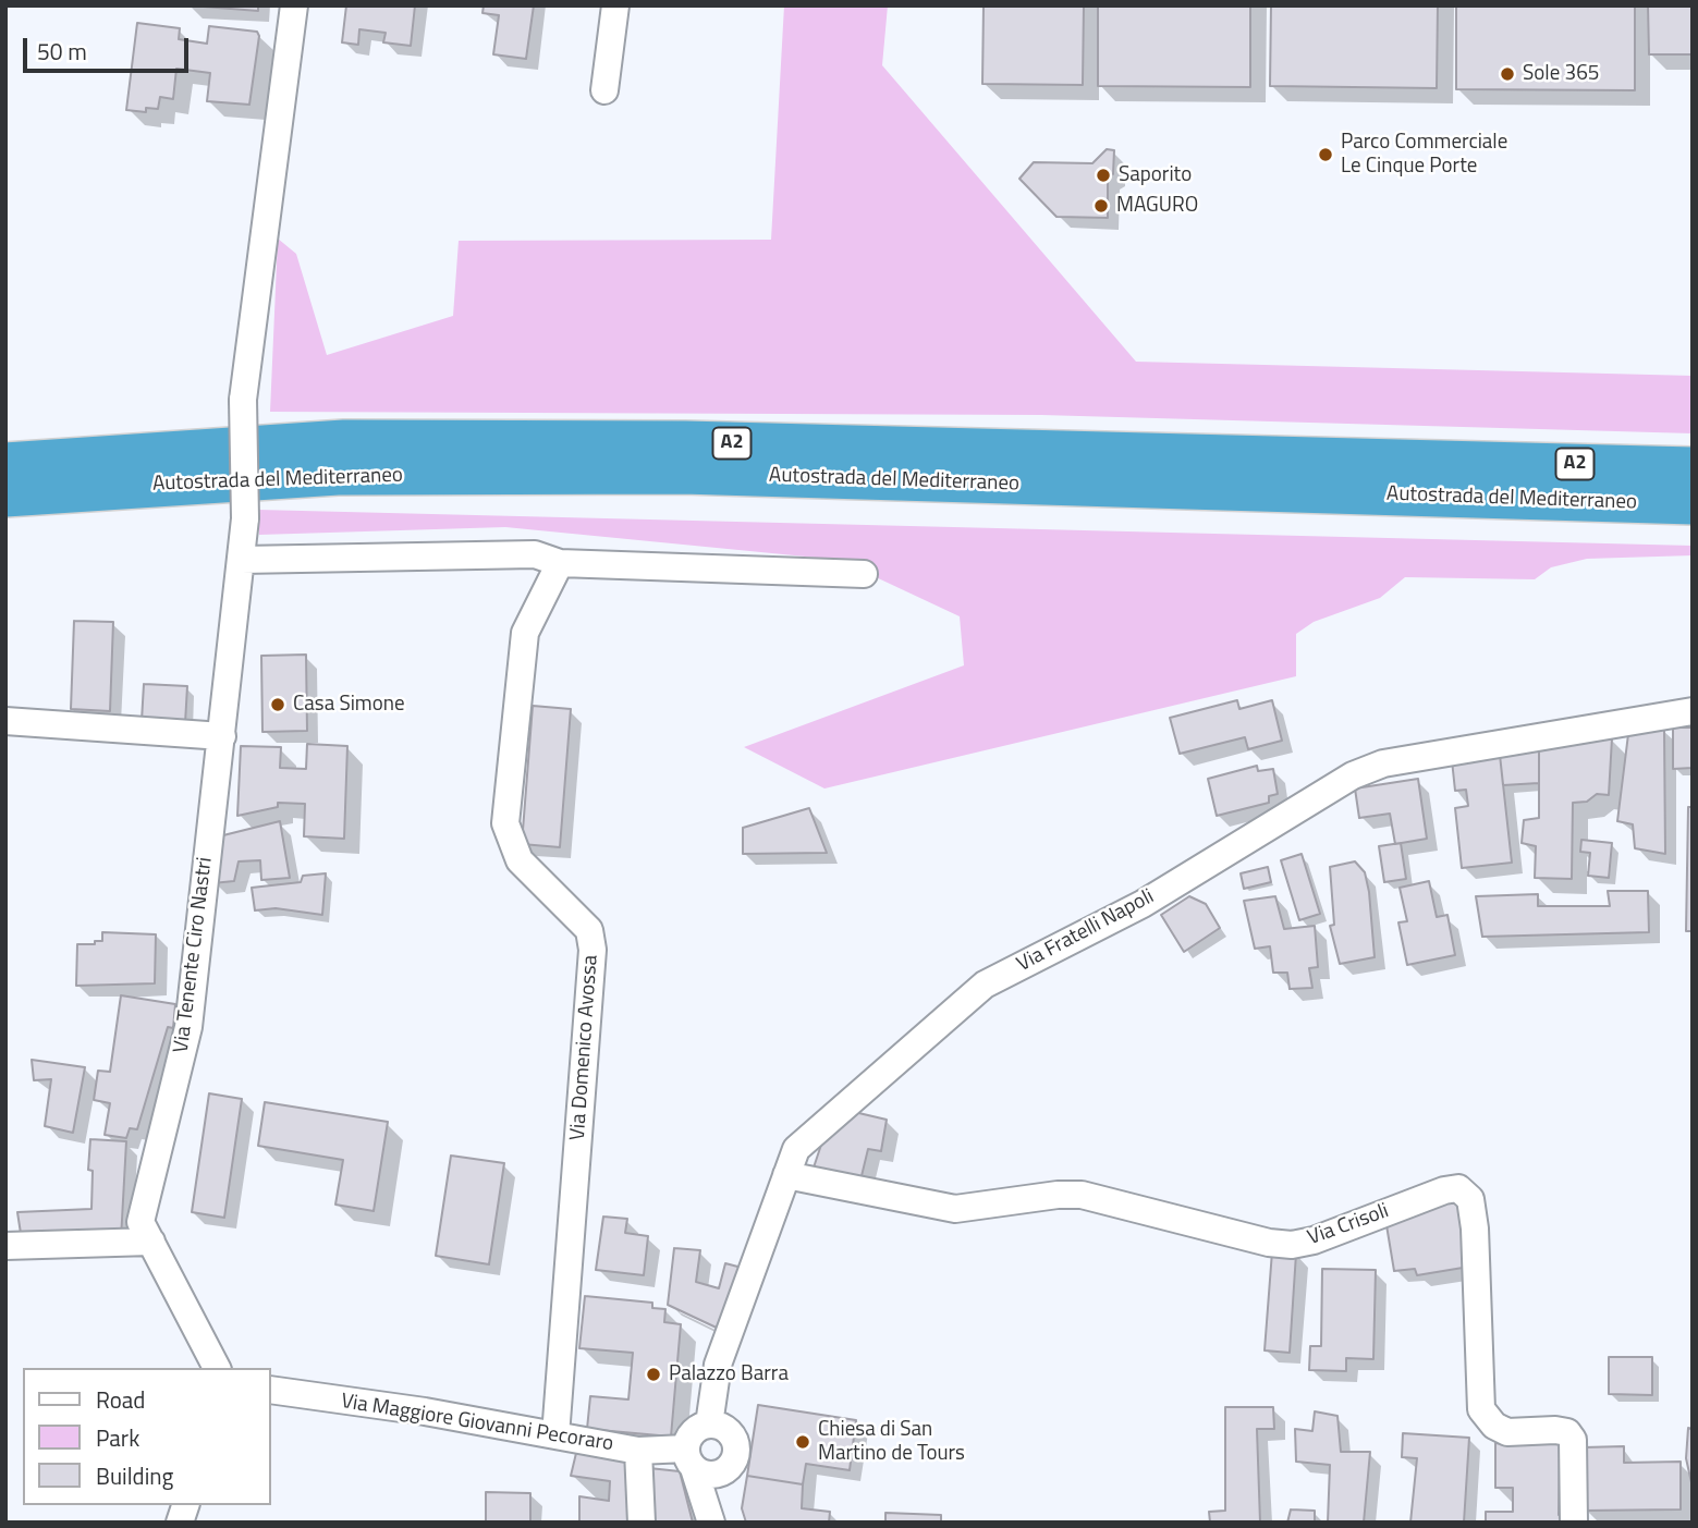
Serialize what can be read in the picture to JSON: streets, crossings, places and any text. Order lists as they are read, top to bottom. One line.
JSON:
{"streets":{"highway":["A2","Autostrada del Mediterraneo"],"street":["Via Fratelli Napoli","Via Tenente Ciro Nastri","Via Domenico Avossa","Via Crisoli","Via Maggiore Giovanni Pecoraro"]},"crossings":[["Via Fratelli Napoli","Via Crisoli"],["Via Fratelli Napoli","Via Maggiore Giovanni Pecoraro"],["Via Domenico Avossa","Via Maggiore Giovanni Pecoraro"]],"places":["Sole 365","Parco Commerciale Le Cinque Porte","Saporito","MAGURO","Casa Simone","Palazzo Barra","Chiesa di San Martino de Tours"],"legend":["Road","Park","Building"],"scale_bar":"50 m"}
